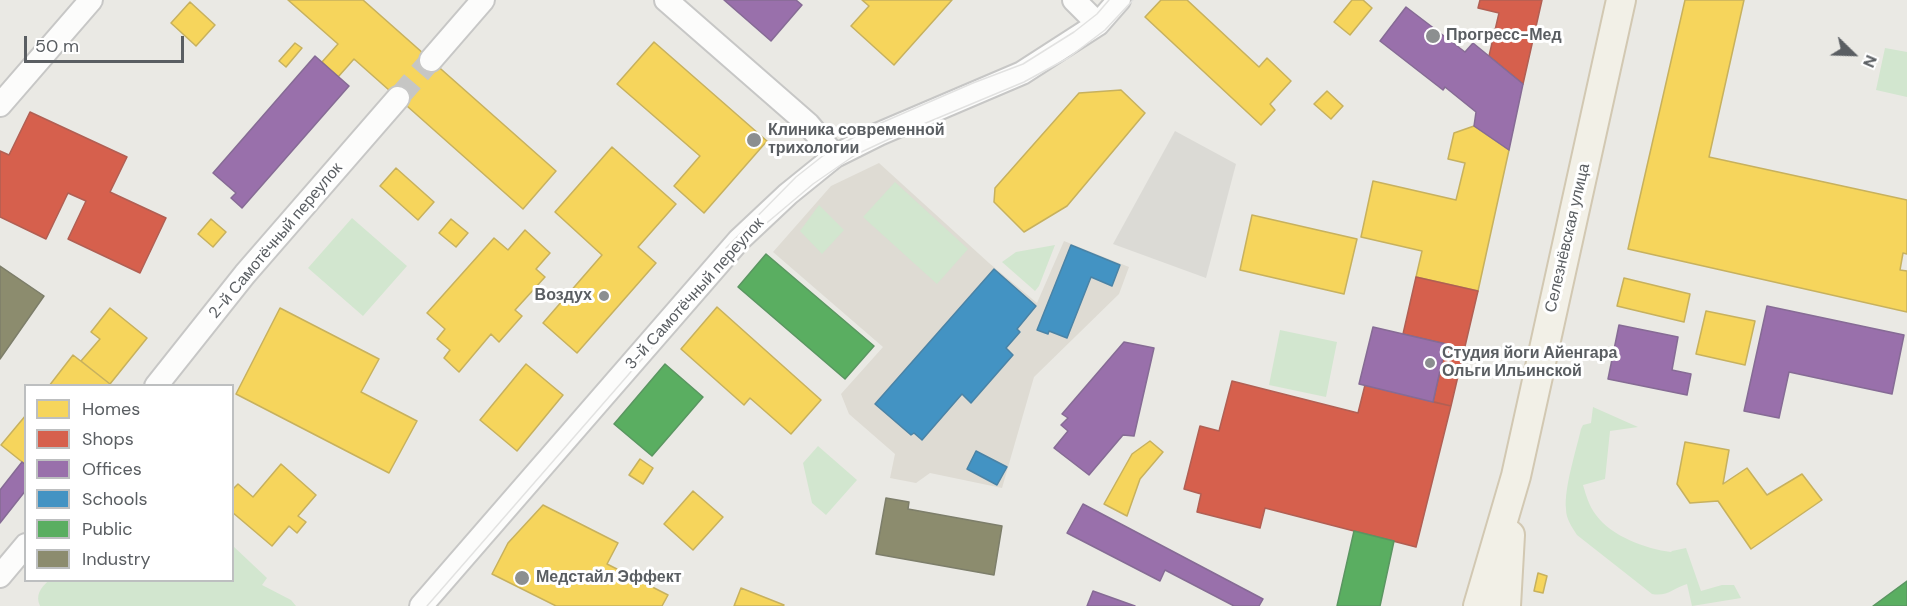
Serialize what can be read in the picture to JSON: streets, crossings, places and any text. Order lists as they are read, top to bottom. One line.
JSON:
{"streets":{"main road":["Селезнёвская улица"],"street":["2-й Самотёчный переулок","3-й Самотёчный переулок"]},"places":["Прогресс-Мед","Клиника современной трихологии","Воздух","Студия йоги Айенгара Ольги Ильинской","Медстайл Эффект"],"legend":["Homes","Shops","Offices","Schools","Public","Industry"],"scale_bar":"50 m","north":"bottom right"}
